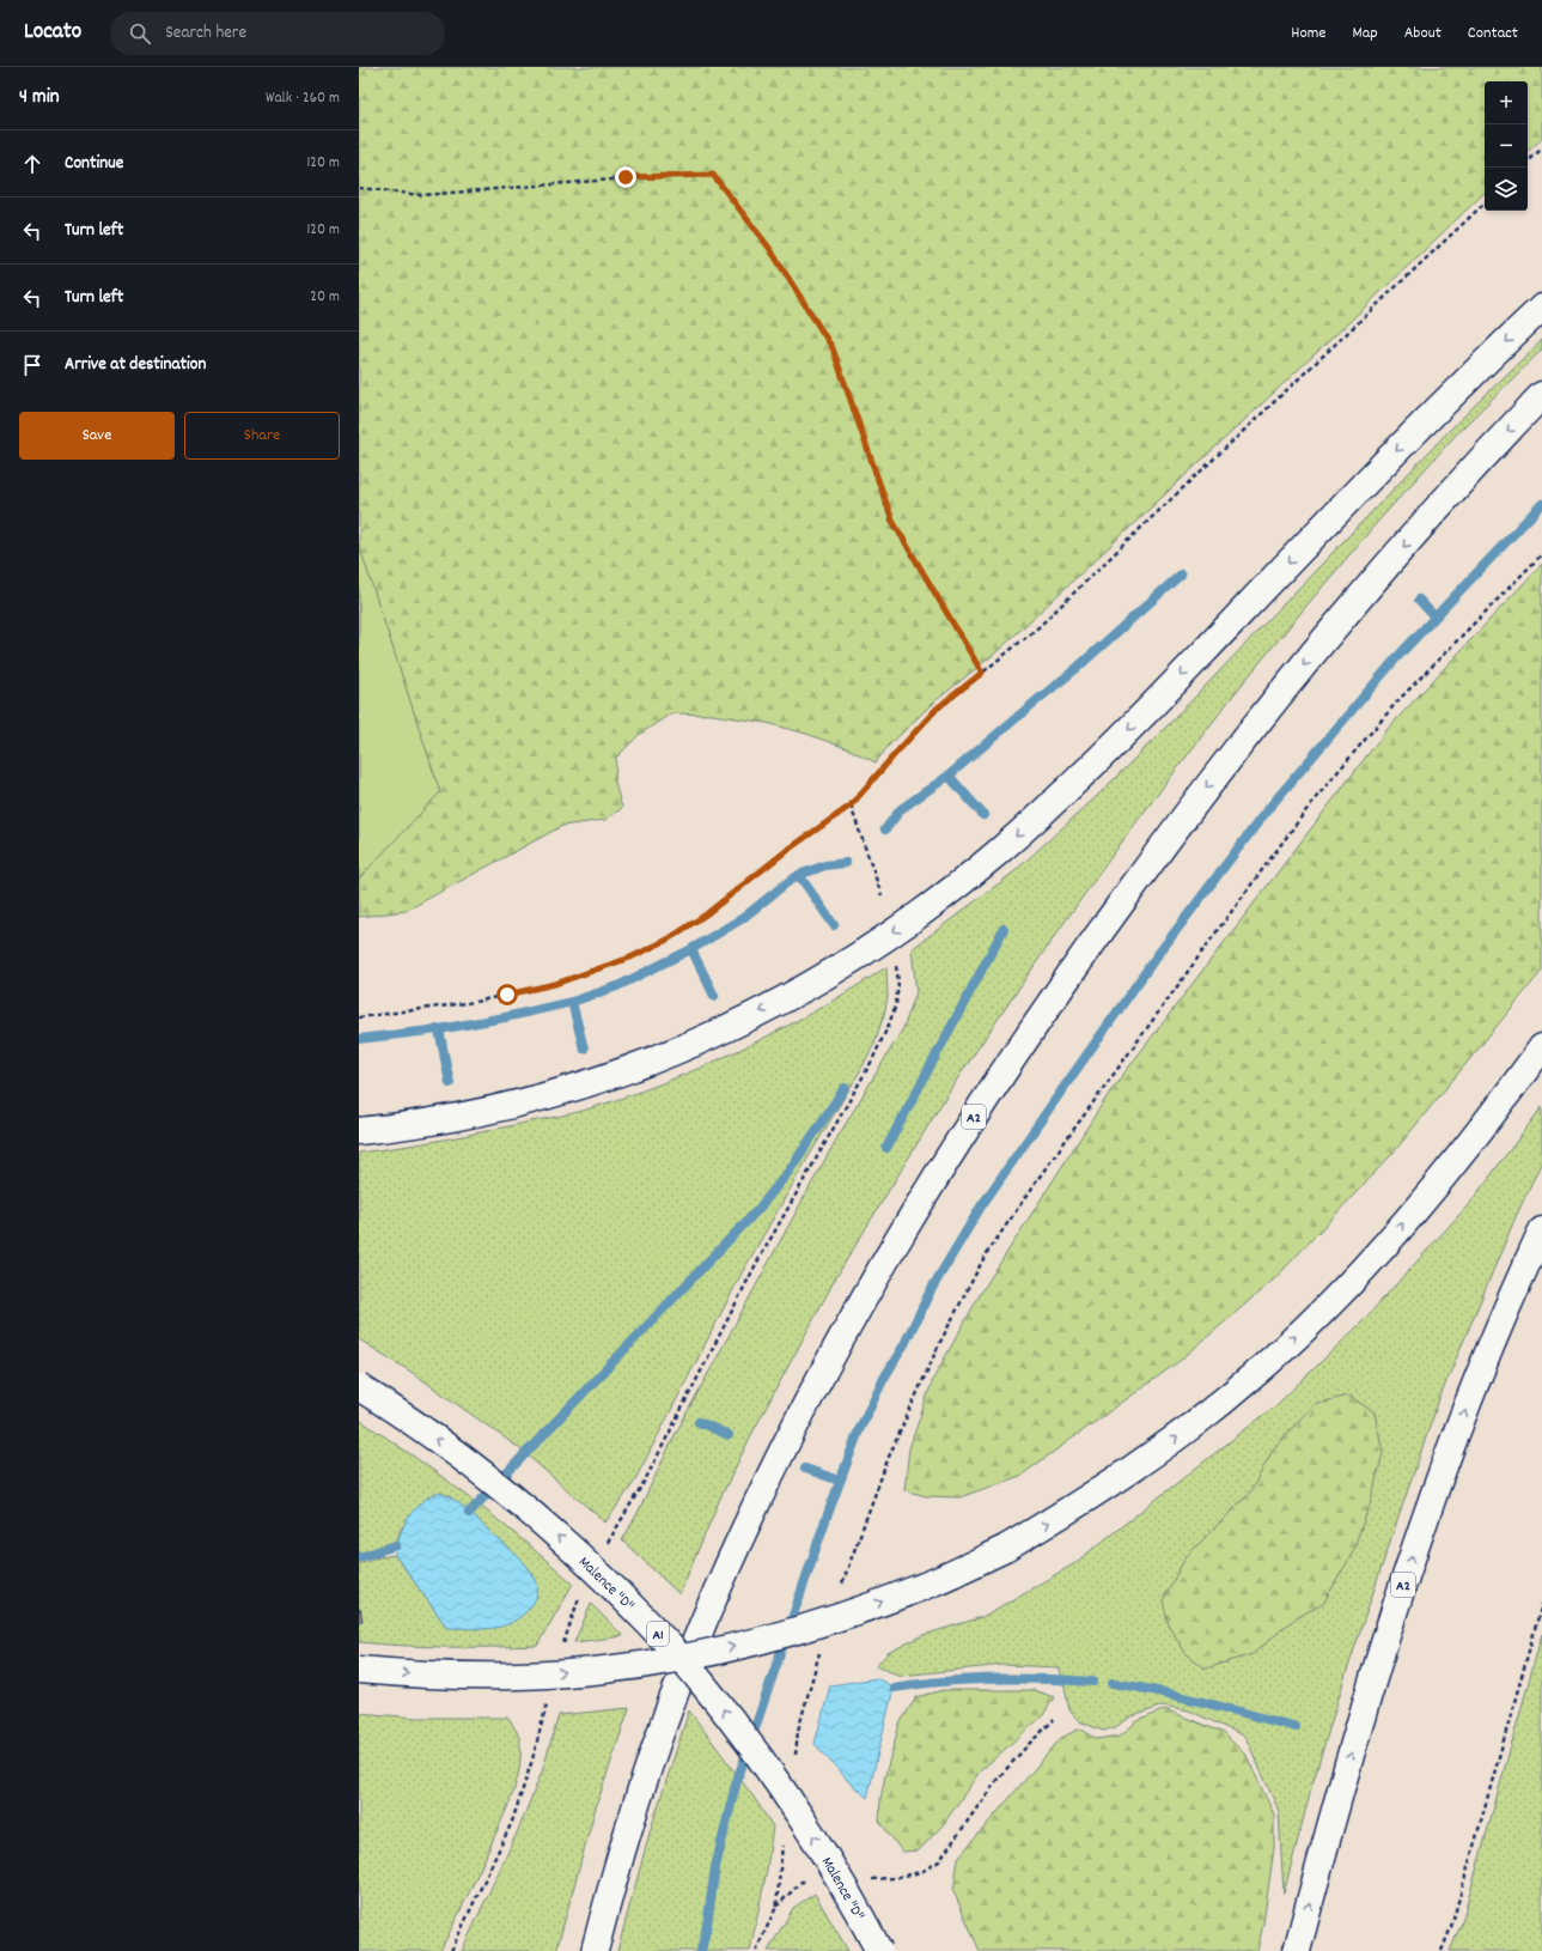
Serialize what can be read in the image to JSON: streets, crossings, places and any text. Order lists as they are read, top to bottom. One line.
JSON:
{"streets":{"highway":["A2","Malence \"D\"","A1"]},"one_way":["Malence \"D\""],"page":{"header":"Locato","search":"Search here","nav":["Home","Map","About","Contact"],"heading":["4 min","Walk · 260 m"],"map_buttons":["+","−"],"list":[["Continue","120 m"],["Turn left","120 m"],["Turn left","20 m"],"Arrive at destination"],"buttons":["Save","Share"]}}
